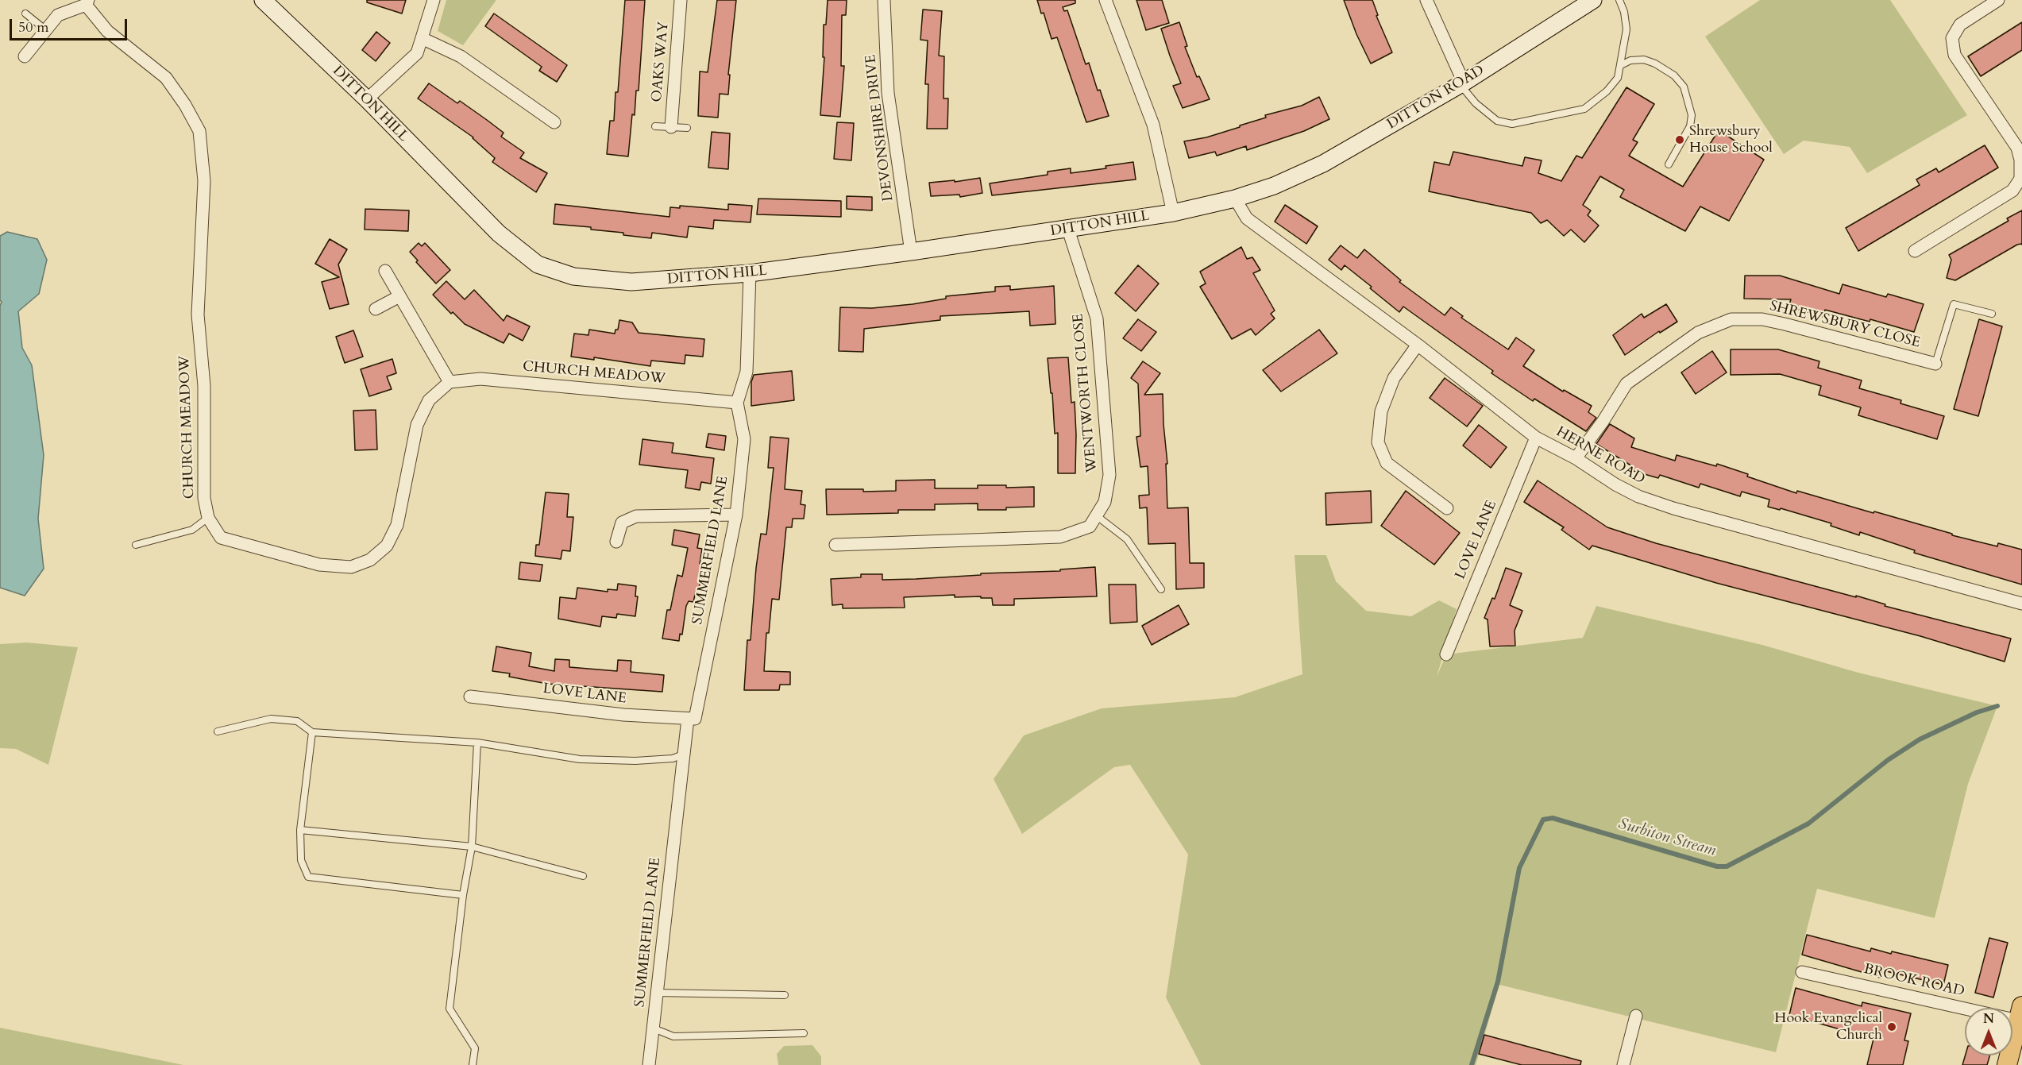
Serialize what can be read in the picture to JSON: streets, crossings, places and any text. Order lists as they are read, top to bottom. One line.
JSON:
{"streets":{"street":["OAKS WAY","DITTON ROAD","DITTON HILL","DEVONSHIRE DRIVE","SHREWSBURY CLOSE","CHURCH MEADOW","WENTWORTH CLOSE","HERNE ROAD","LOVE LANE","SUMMERFIELD LANE","BROOK ROAD"]},"crossings":[["DITTON ROAD","DITTON HILL"],["DITTON HILL","DEVONSHIRE DRIVE"],["DITTON HILL","WENTWORTH CLOSE"],["DITTON HILL","HERNE ROAD"],["DITTON HILL","SUMMERFIELD LANE"],["SHREWSBURY CLOSE","HERNE ROAD"],["CHURCH MEADOW","SUMMERFIELD LANE"],["HERNE ROAD","LOVE LANE"],["LOVE LANE","SUMMERFIELD LANE"]],"water":["Surbiton Stream"],"places":["Shrewsbury House School","Hook Evangelical Church"],"scale_bar":"50 m","north":"top"}
